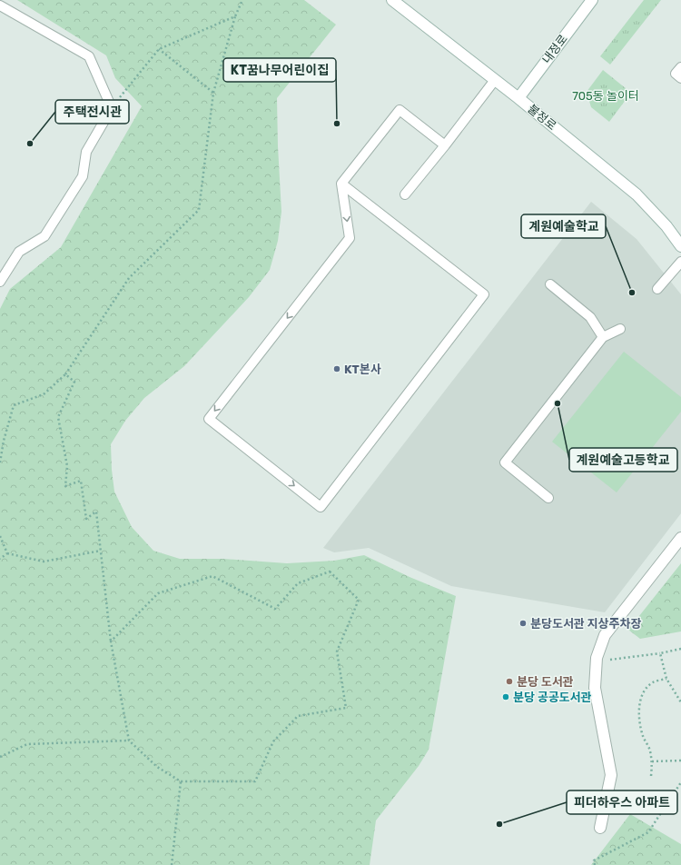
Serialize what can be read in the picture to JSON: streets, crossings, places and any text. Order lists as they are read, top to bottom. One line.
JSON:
{"streets":{"street":["내정로","불정로"]},"crossings":[["내정로","불정로"]],"parks":["705동 놀이터"],"places":["KT꿈나무어린이집","주택전시관","계원예술학교","KT본사","계원예술고등학교","분당도서관 지상주차장","분당 도서관","분당 공공도서관","피더하우스 아파트"]}
